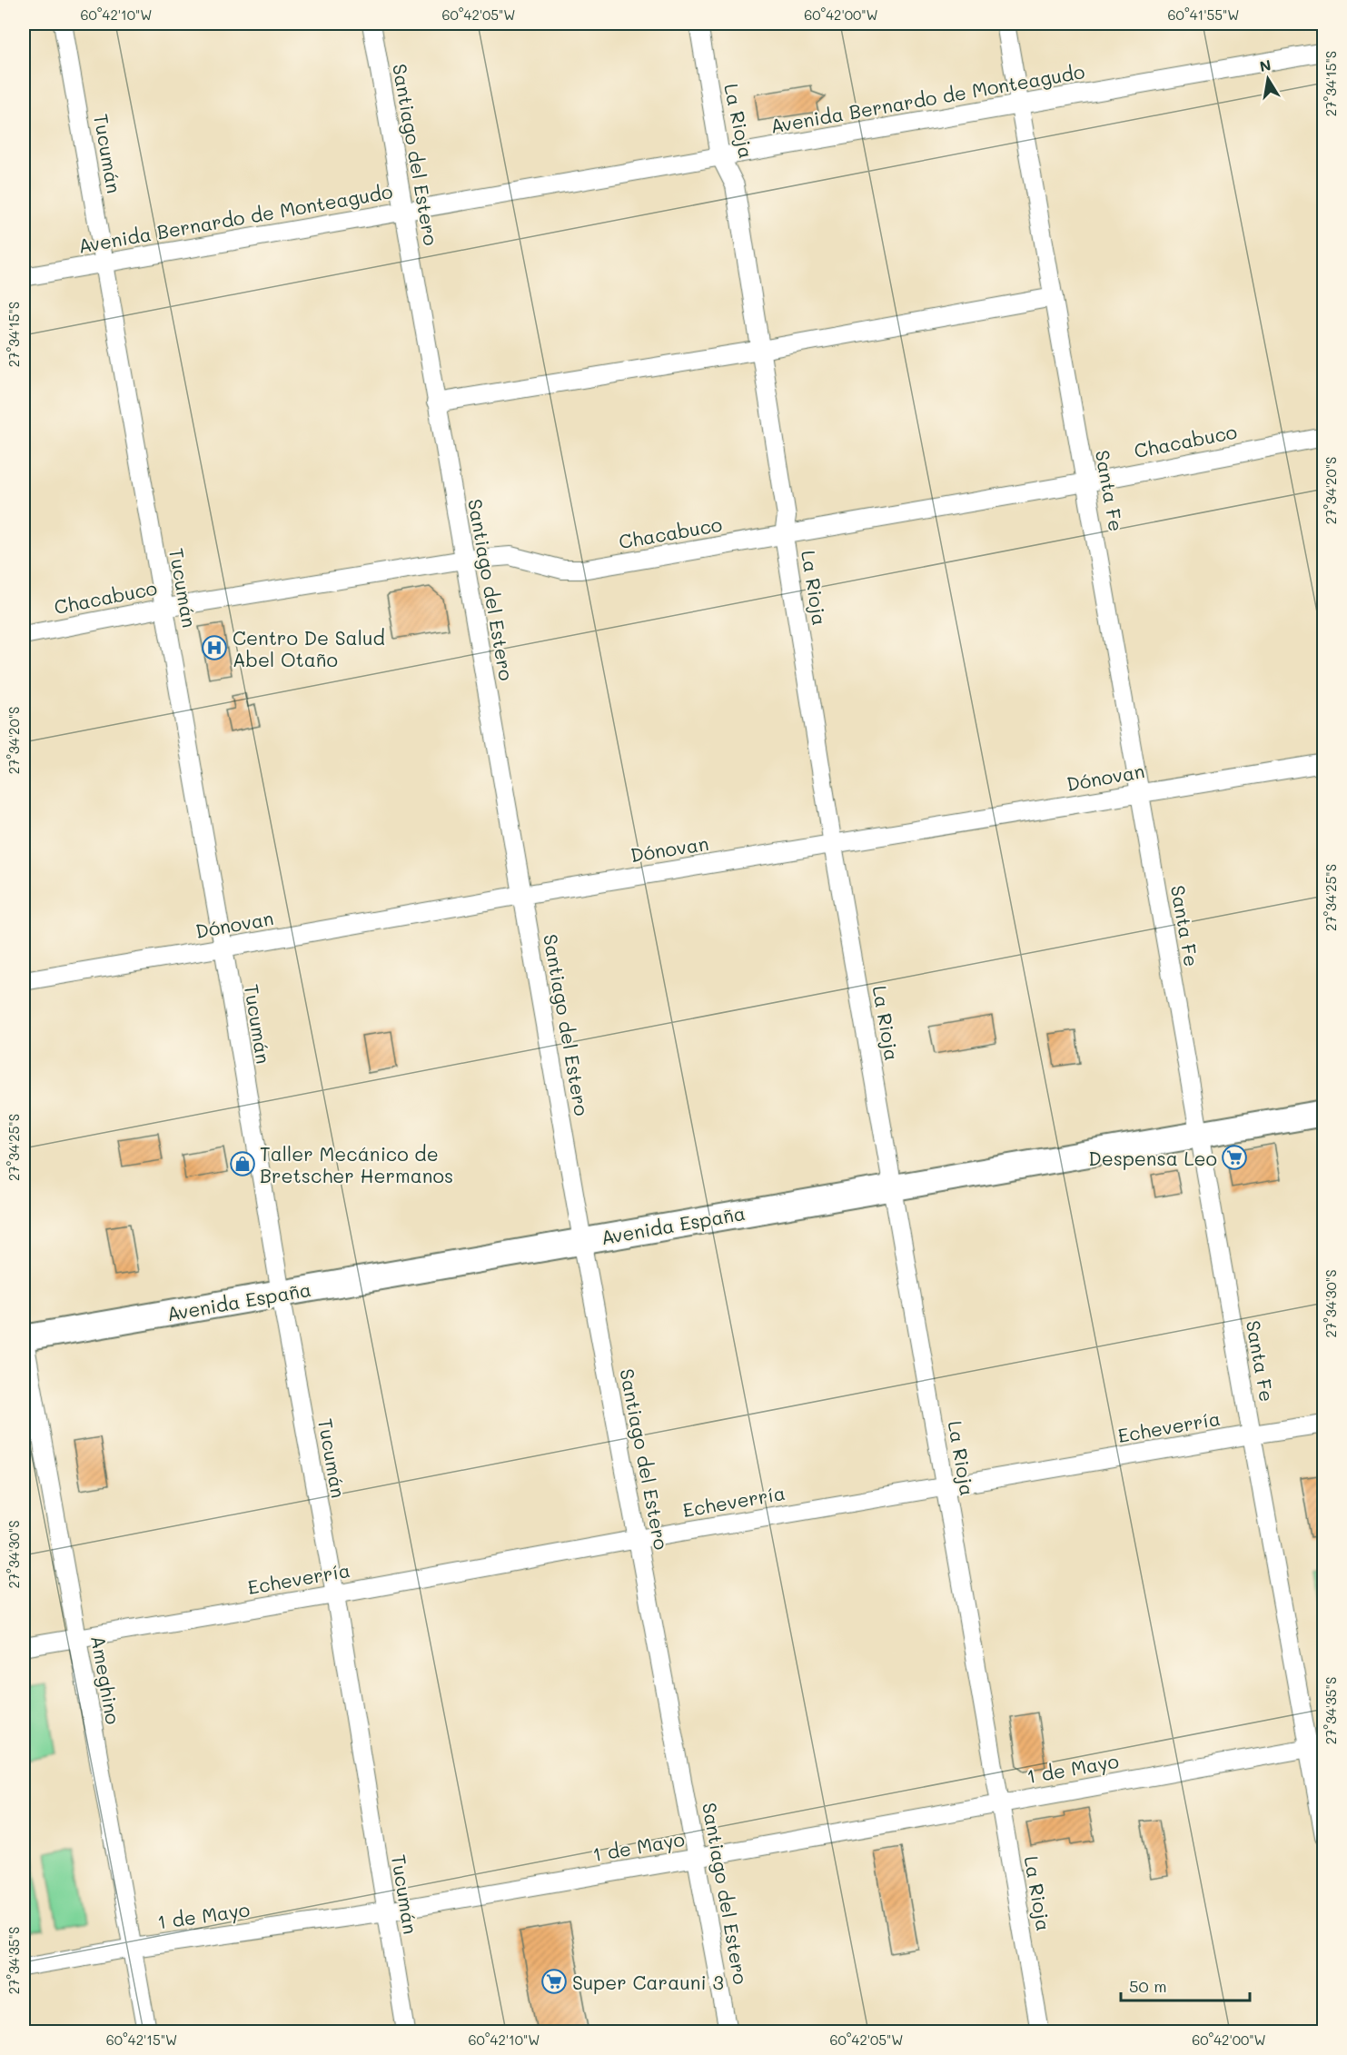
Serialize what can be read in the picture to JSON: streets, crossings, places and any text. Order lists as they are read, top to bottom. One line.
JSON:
{"streets":{"street":["Avenida Bernardo de Monteagudo","La Rioja","Tucumán","Santiago del Estero","Chacabuco","Santa Fe","Dónovan","Avenida España","Echeverría","Ameghino","1 de Mayo"]},"crossings":[["Avenida Bernardo de Monteagudo","La Rioja"],["Avenida Bernardo de Monteagudo","Tucumán"],["Avenida Bernardo de Monteagudo","Santiago del Estero"],["Avenida Bernardo de Monteagudo","Santa Fe"],["La Rioja","Chacabuco"],["La Rioja","Dónovan"],["La Rioja","Avenida España"],["La Rioja","Echeverría"],["La Rioja","1 de Mayo"],["Tucumán","Chacabuco"],["Tucumán","Dónovan"],["Tucumán","Avenida España"],["Tucumán","Echeverría"],["Tucumán","1 de Mayo"],["Santiago del Estero","Chacabuco"],["Santiago del Estero","Dónovan"],["Santiago del Estero","Avenida España"],["Santiago del Estero","Echeverría"],["Santiago del Estero","1 de Mayo"],["Chacabuco","Santa Fe"],["Santa Fe","Dónovan"],["Santa Fe","Avenida España"],["Santa Fe","Echeverría"],["Santa Fe","1 de Mayo"],["Avenida España","Ameghino"],["Echeverría","Ameghino"],["Ameghino","1 de Mayo"]],"places":{"hospital":["Centro De Salud Abel Otaño"],"supermarket":["Despensa Leo","Super Carauni 3"],"shop":["Taller Mecánico de Bretscher Hermanos"]},"scale_bar":"50 m","north":"top","coordinates":["60°42'10\"W","60°42'05\"W","60°42'00\"W","60°41'55\"W","27°34'15\"S","27°34'20\"S","27°34'25\"S","27°34'30\"S","27°34'35\"S","60°42'15\"W"]}
